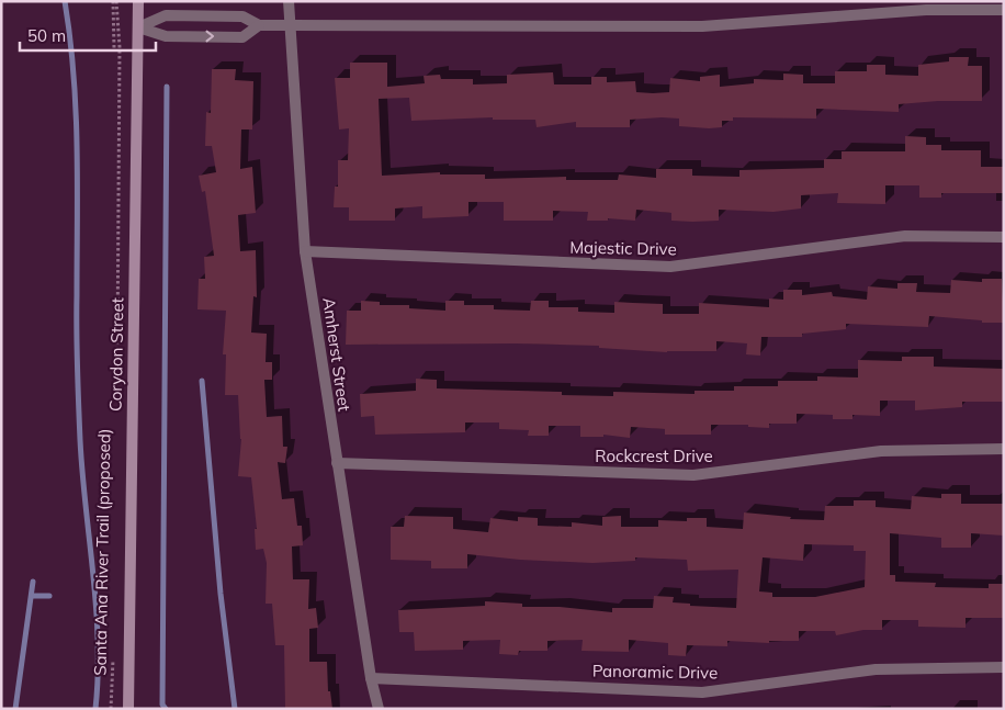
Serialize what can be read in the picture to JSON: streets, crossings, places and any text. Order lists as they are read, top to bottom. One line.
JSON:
{"streets":{"main road":["Corydon Street"],"street":["Majestic Drive","Amherst Street","Rockcrest Drive","Panoramic Drive"],"path":["Santa Ana River Trail (proposed)"]},"crossings":[["Majestic Drive","Amherst Street"],["Amherst Street","Rockcrest Drive"],["Amherst Street","Panoramic Drive"]],"scale_bar":"50 m"}
